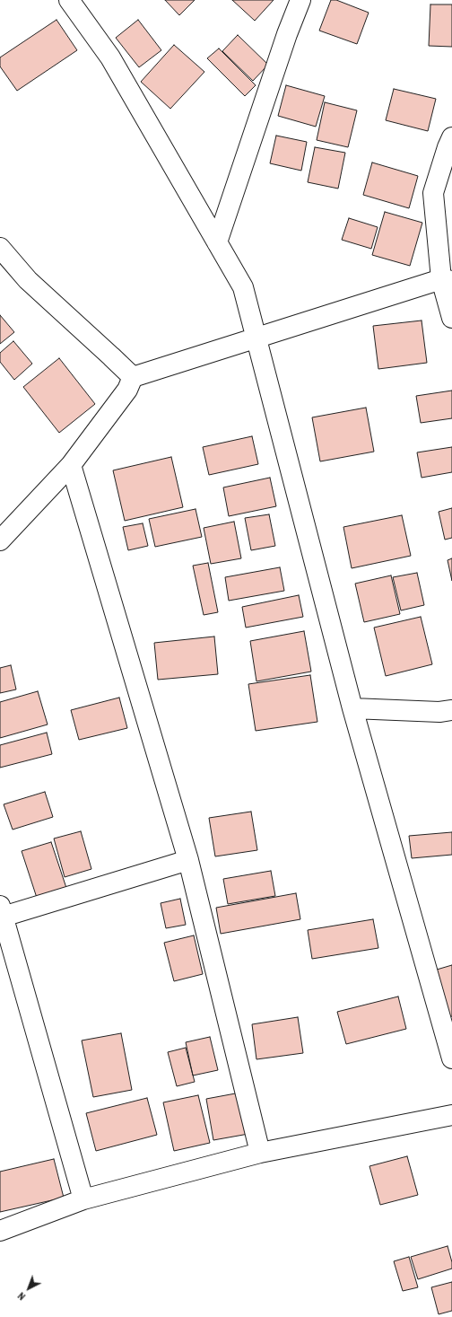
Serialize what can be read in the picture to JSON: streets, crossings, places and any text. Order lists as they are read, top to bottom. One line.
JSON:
{"north":"bottom left"}
